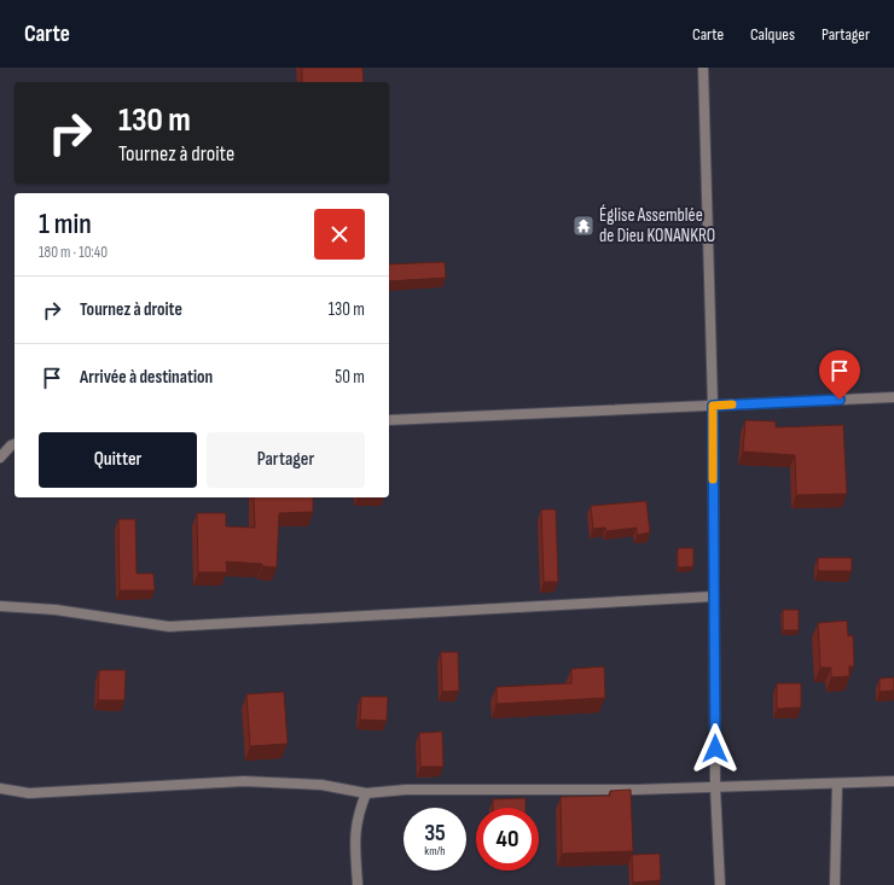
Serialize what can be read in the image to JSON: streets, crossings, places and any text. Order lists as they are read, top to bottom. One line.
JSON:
{"places":{"temple":["Église Assemblée de Dieu KONANKRO"]},"page":{"header":"Carte","nav":["Carte","Calques","Partager"],"turn":["130 m","Tournez à droite"],"heading":["1 min","180 m · 10:40"],"list":[{"name":"Tournez à droite","value":"130 m"},{"name":"Arrivée à destination","value":"50 m"}],"buttons":["Quitter","Partager"],"speed":"35 km/h","limit":"40"}}
